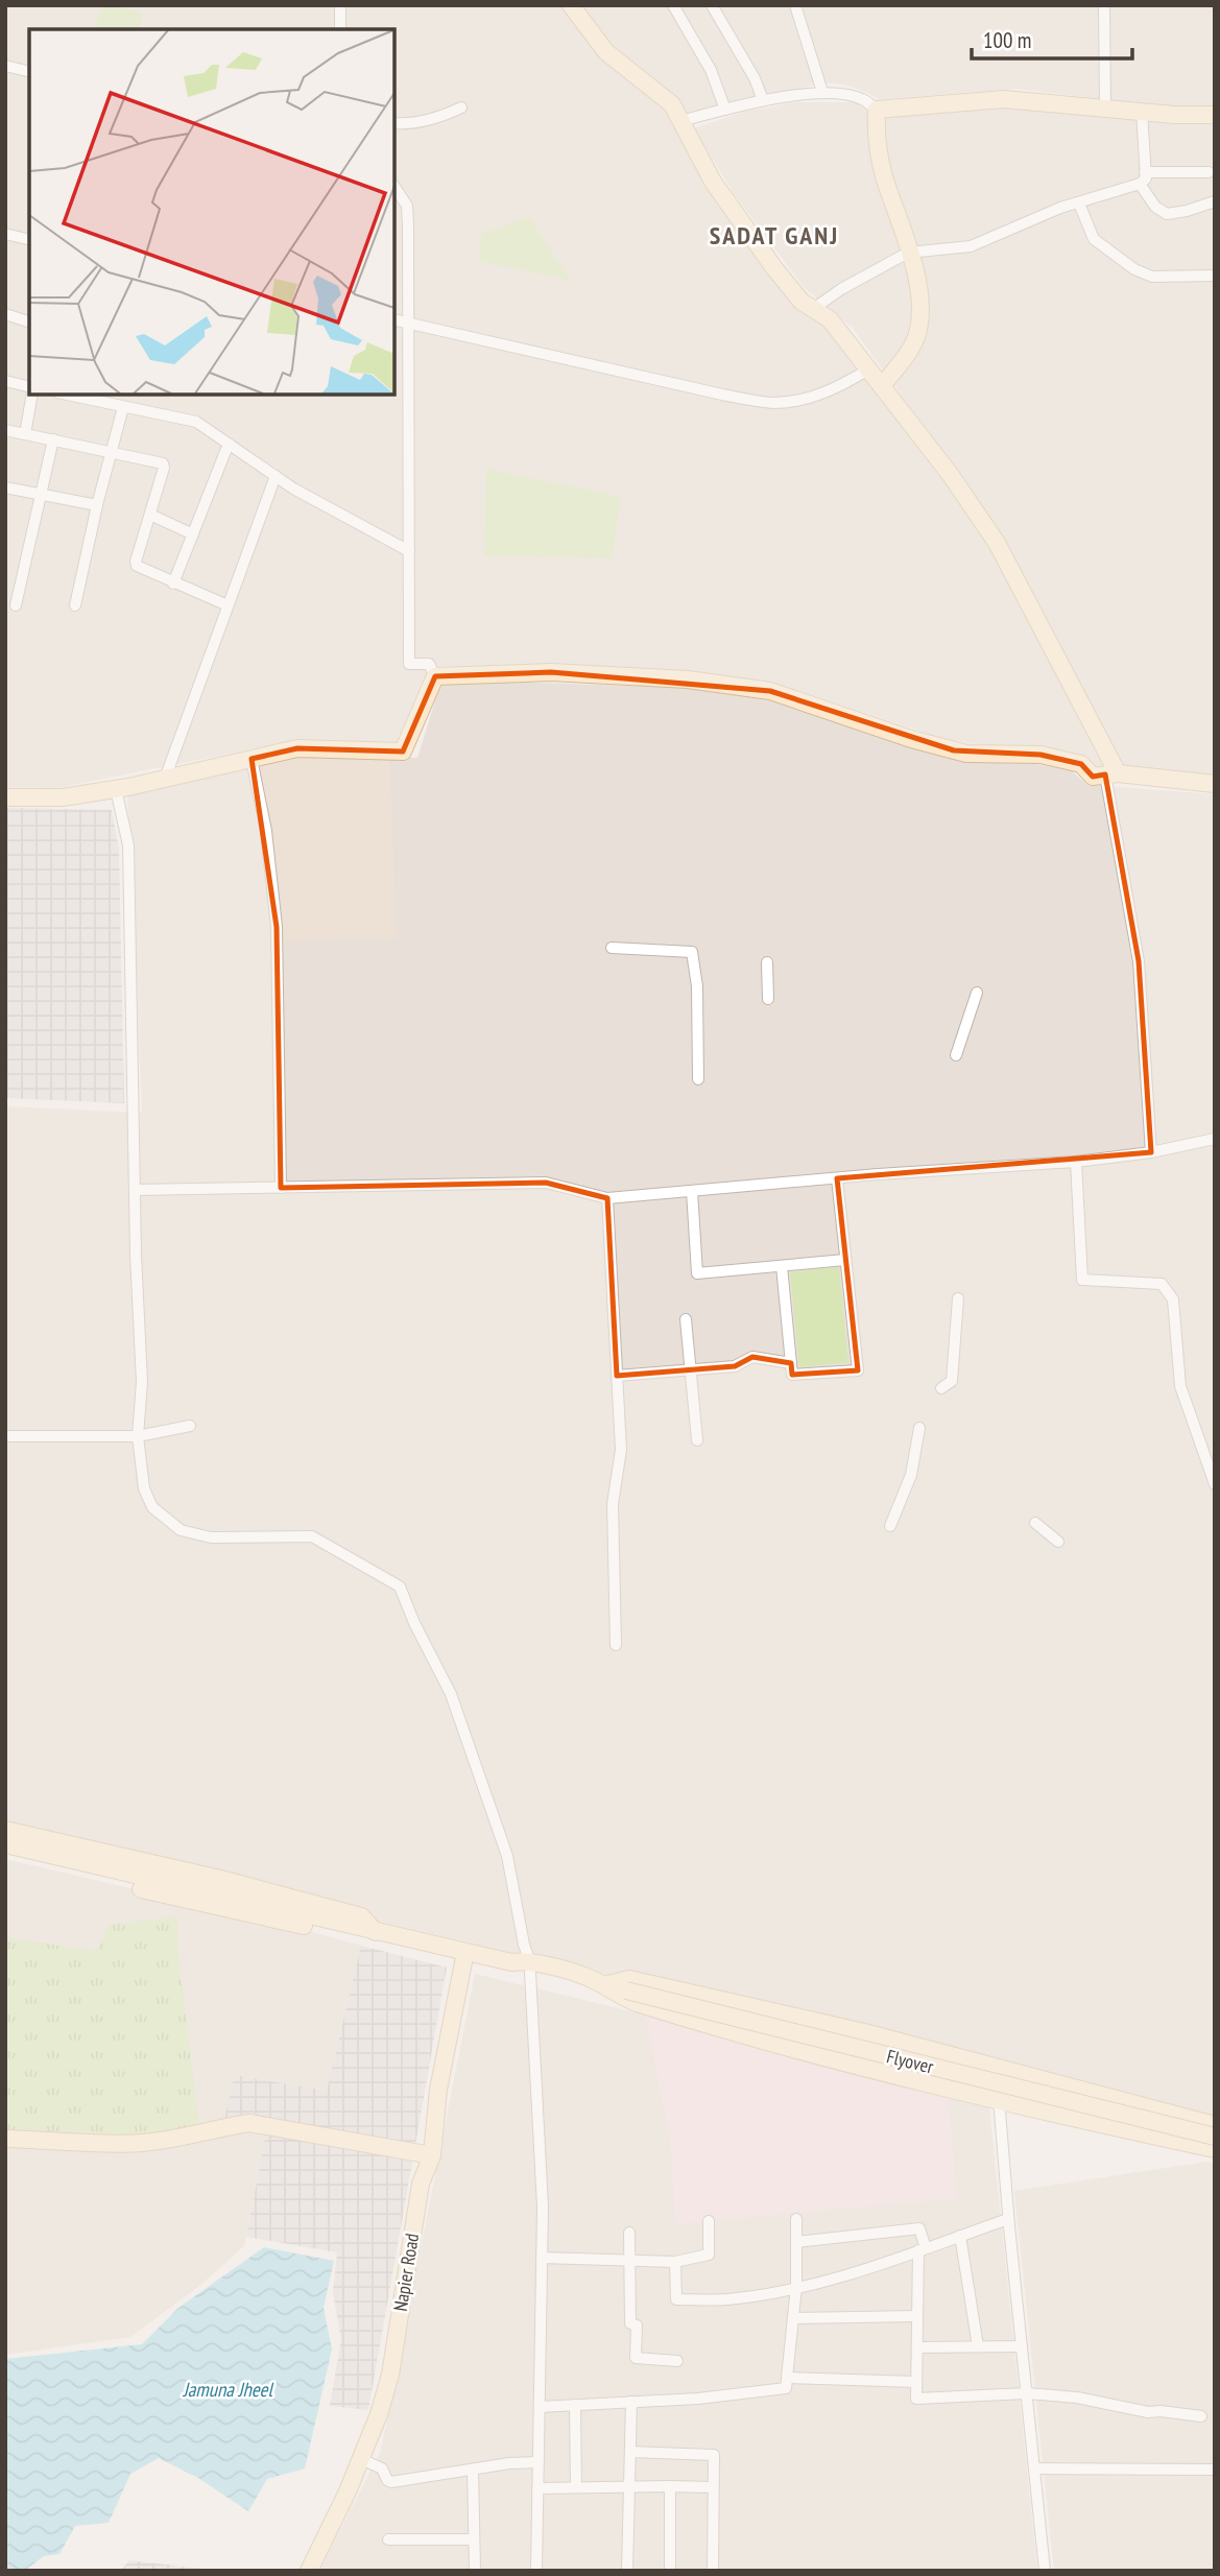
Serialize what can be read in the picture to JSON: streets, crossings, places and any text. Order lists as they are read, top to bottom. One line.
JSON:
{"streets":{"main road":["Flyover","Napier Road"]},"districts":["SADAT GANJ"],"water":["Jamuna Jheel"],"scale_bar":"100 m"}
